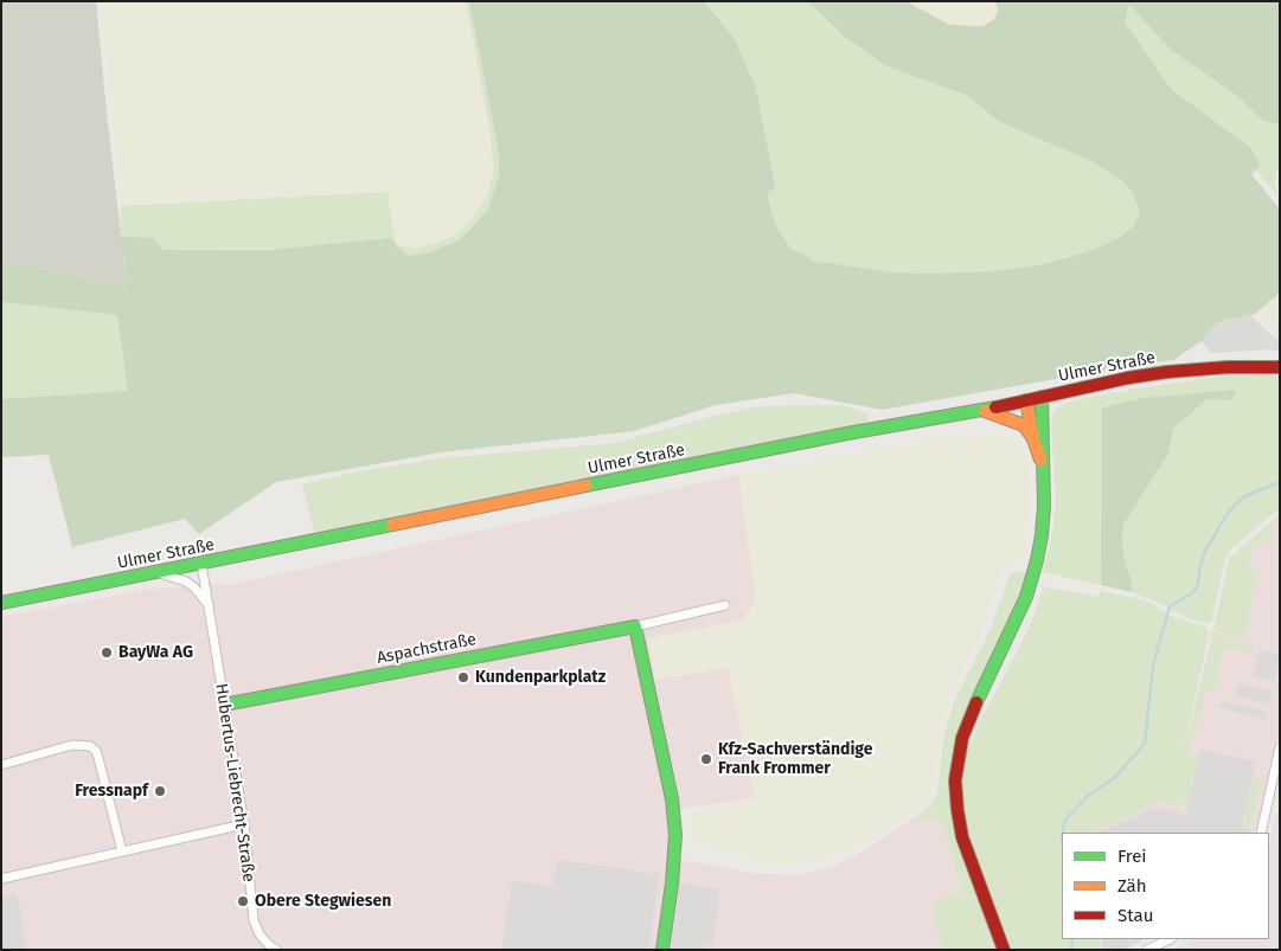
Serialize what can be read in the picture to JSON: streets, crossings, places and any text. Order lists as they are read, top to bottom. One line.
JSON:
{"streets":{"main road":["Ulmer Straße","Aspachstraße"],"street":["Hubertus-Liebrecht-Straße"]},"crossings":[["Ulmer Straße","Hubertus-Liebrecht-Straße"],["Aspachstraße","Hubertus-Liebrecht-Straße"]],"places":["BayWa AG","Kundenparkplatz","Kfz-Sachverständige Frank Frommer","Fressnapf","Obere Stegwiesen"],"legend":["Frei","Zäh","Stau"]}
